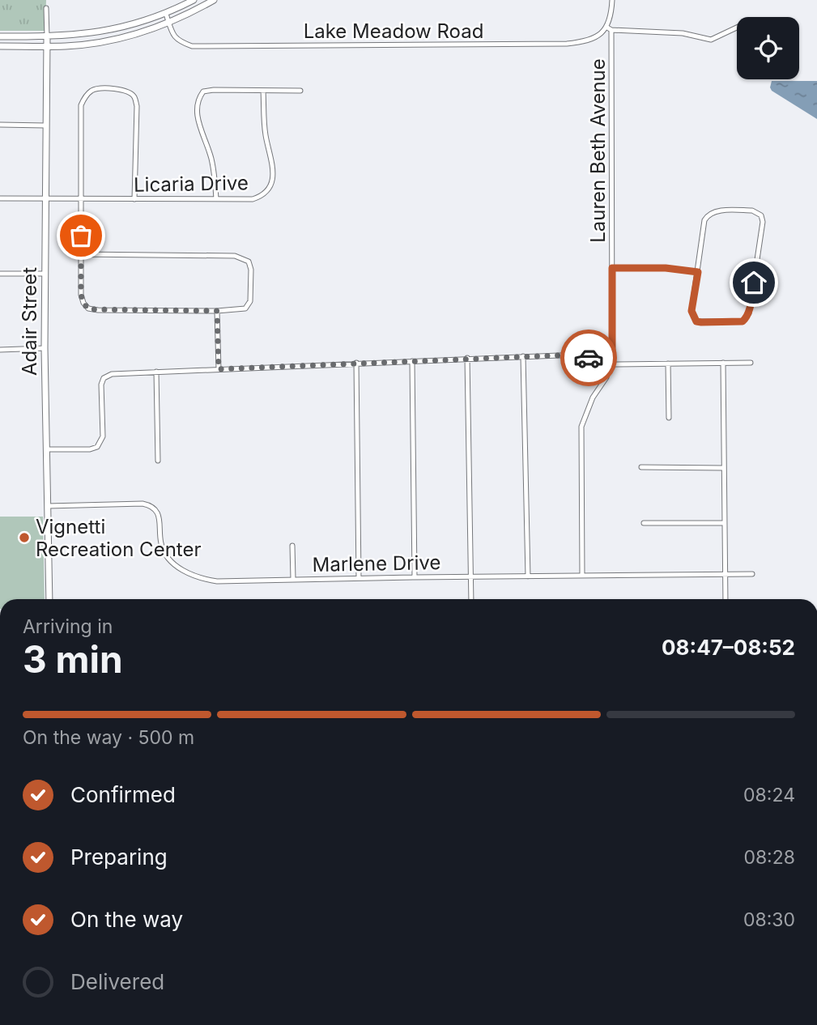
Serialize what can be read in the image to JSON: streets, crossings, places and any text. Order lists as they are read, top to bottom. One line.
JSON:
{"streets":{"street":["Lake Meadow Road","Lauren Beth Avenue","Licaria Drive","Adair Street","Marlene Drive"]},"crossings":[["Lake Meadow Road","Lauren Beth Avenue"],["Lauren Beth Avenue","Marlene Drive"],["Licaria Drive","Adair Street"],["Adair Street","Marlene Drive"]],"places":["Vignetti Recreation Center"],"page":{"heading":["3 min","Arriving in","08:47–08:52"],"bar":"On the way · 500 m","list":[["Confirmed","08:24"],["Preparing","08:28"],["On the way","08:30"],"Delivered"]}}
